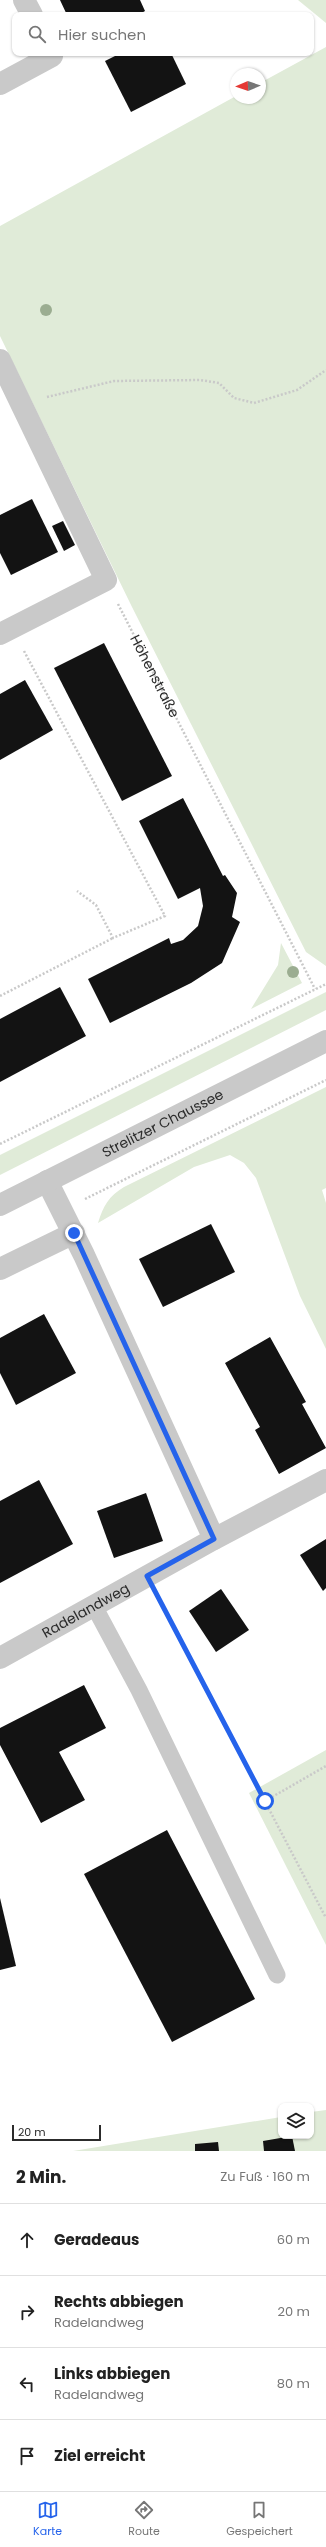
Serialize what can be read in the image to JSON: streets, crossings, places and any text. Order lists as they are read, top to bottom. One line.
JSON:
{"streets":{"street":["Strelitzer Chaussee","Radelandweg"],"path":["Höhenstraße"]},"scale_bar":"20 m","north":"left","page":{"search":"Hier suchen","scale":"20 m","heading":["2 Min.","Zu Fuß · 160 m"],"list":[["Geradeaus","60 m"],["Rechts abbiegen","Radelandweg","20 m"],["Links abbiegen","Radelandweg","80 m"],"Ziel erreicht"],"nav":["Karte","Route","Gespeichert"]}}
